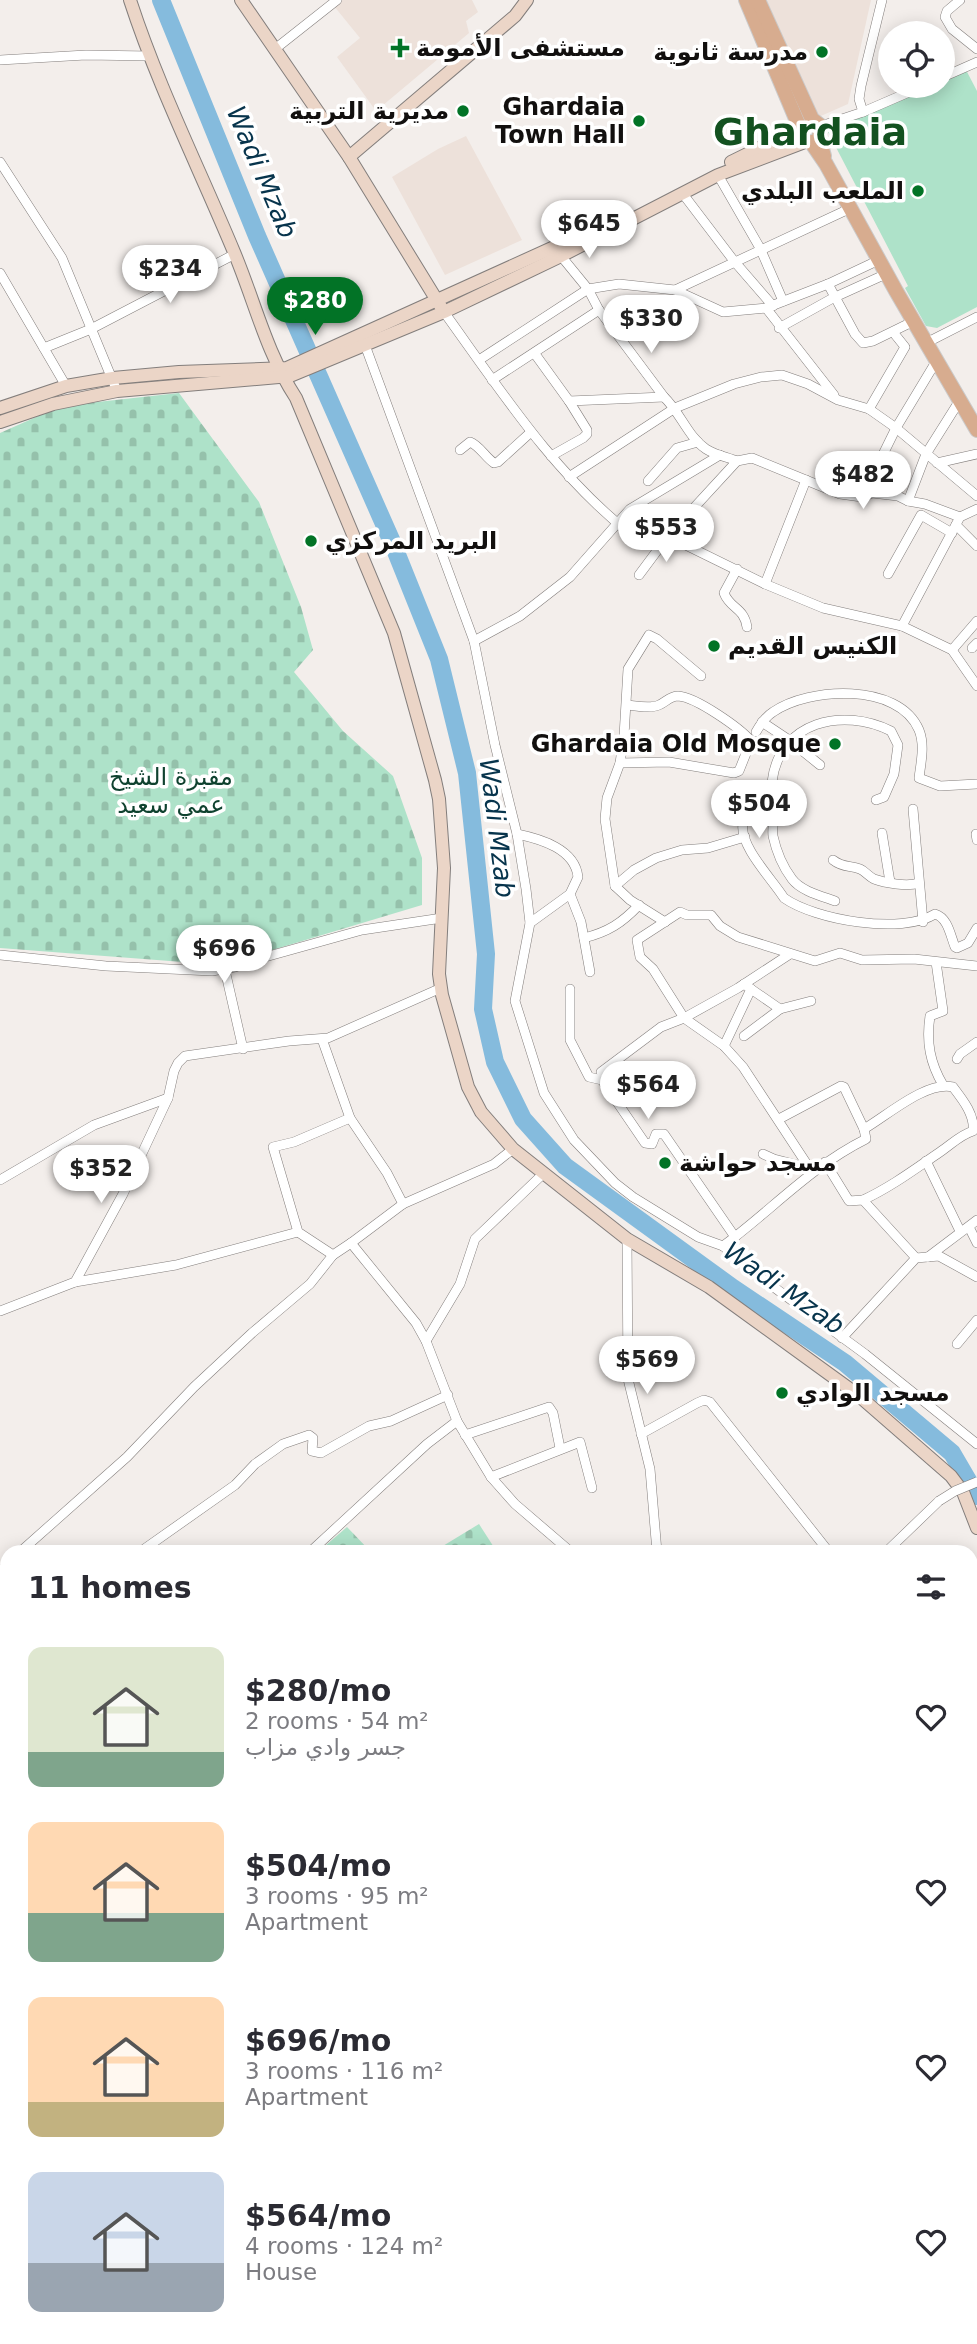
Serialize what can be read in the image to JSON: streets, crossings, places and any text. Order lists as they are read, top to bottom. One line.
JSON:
{"districts":["Ghardaia"],"water":["Wadi Mzab"],"parks":["مقبرة الشيخ عمي سعيد"],"places":{"health":["مستشفى الأمومة"],"other":["مدرسة ثانوية","مديرية التربية","Ghardaia Town Hall","الملعب البلدي","البريد المركزي","الكنيس القديم","Ghardaia Old Mosque","مسجد حواشة","مسجد الوادي"]},"page":{"price":["$645","$234","$280","$330","$482","$553","$504","$696","$564","$352","$569"],"heading":"11 homes","list":[{"name":"$280/mo","note":"2 rooms · 54 m² · جسر وادي مزاب"},{"name":"$504/mo","note":"3 rooms · 95 m² · Apartment"},{"name":"$696/mo","note":"3 rooms · 116 m² · Apartment"},{"name":"$564/mo","note":"4 rooms · 124 m² · House"}]}}
